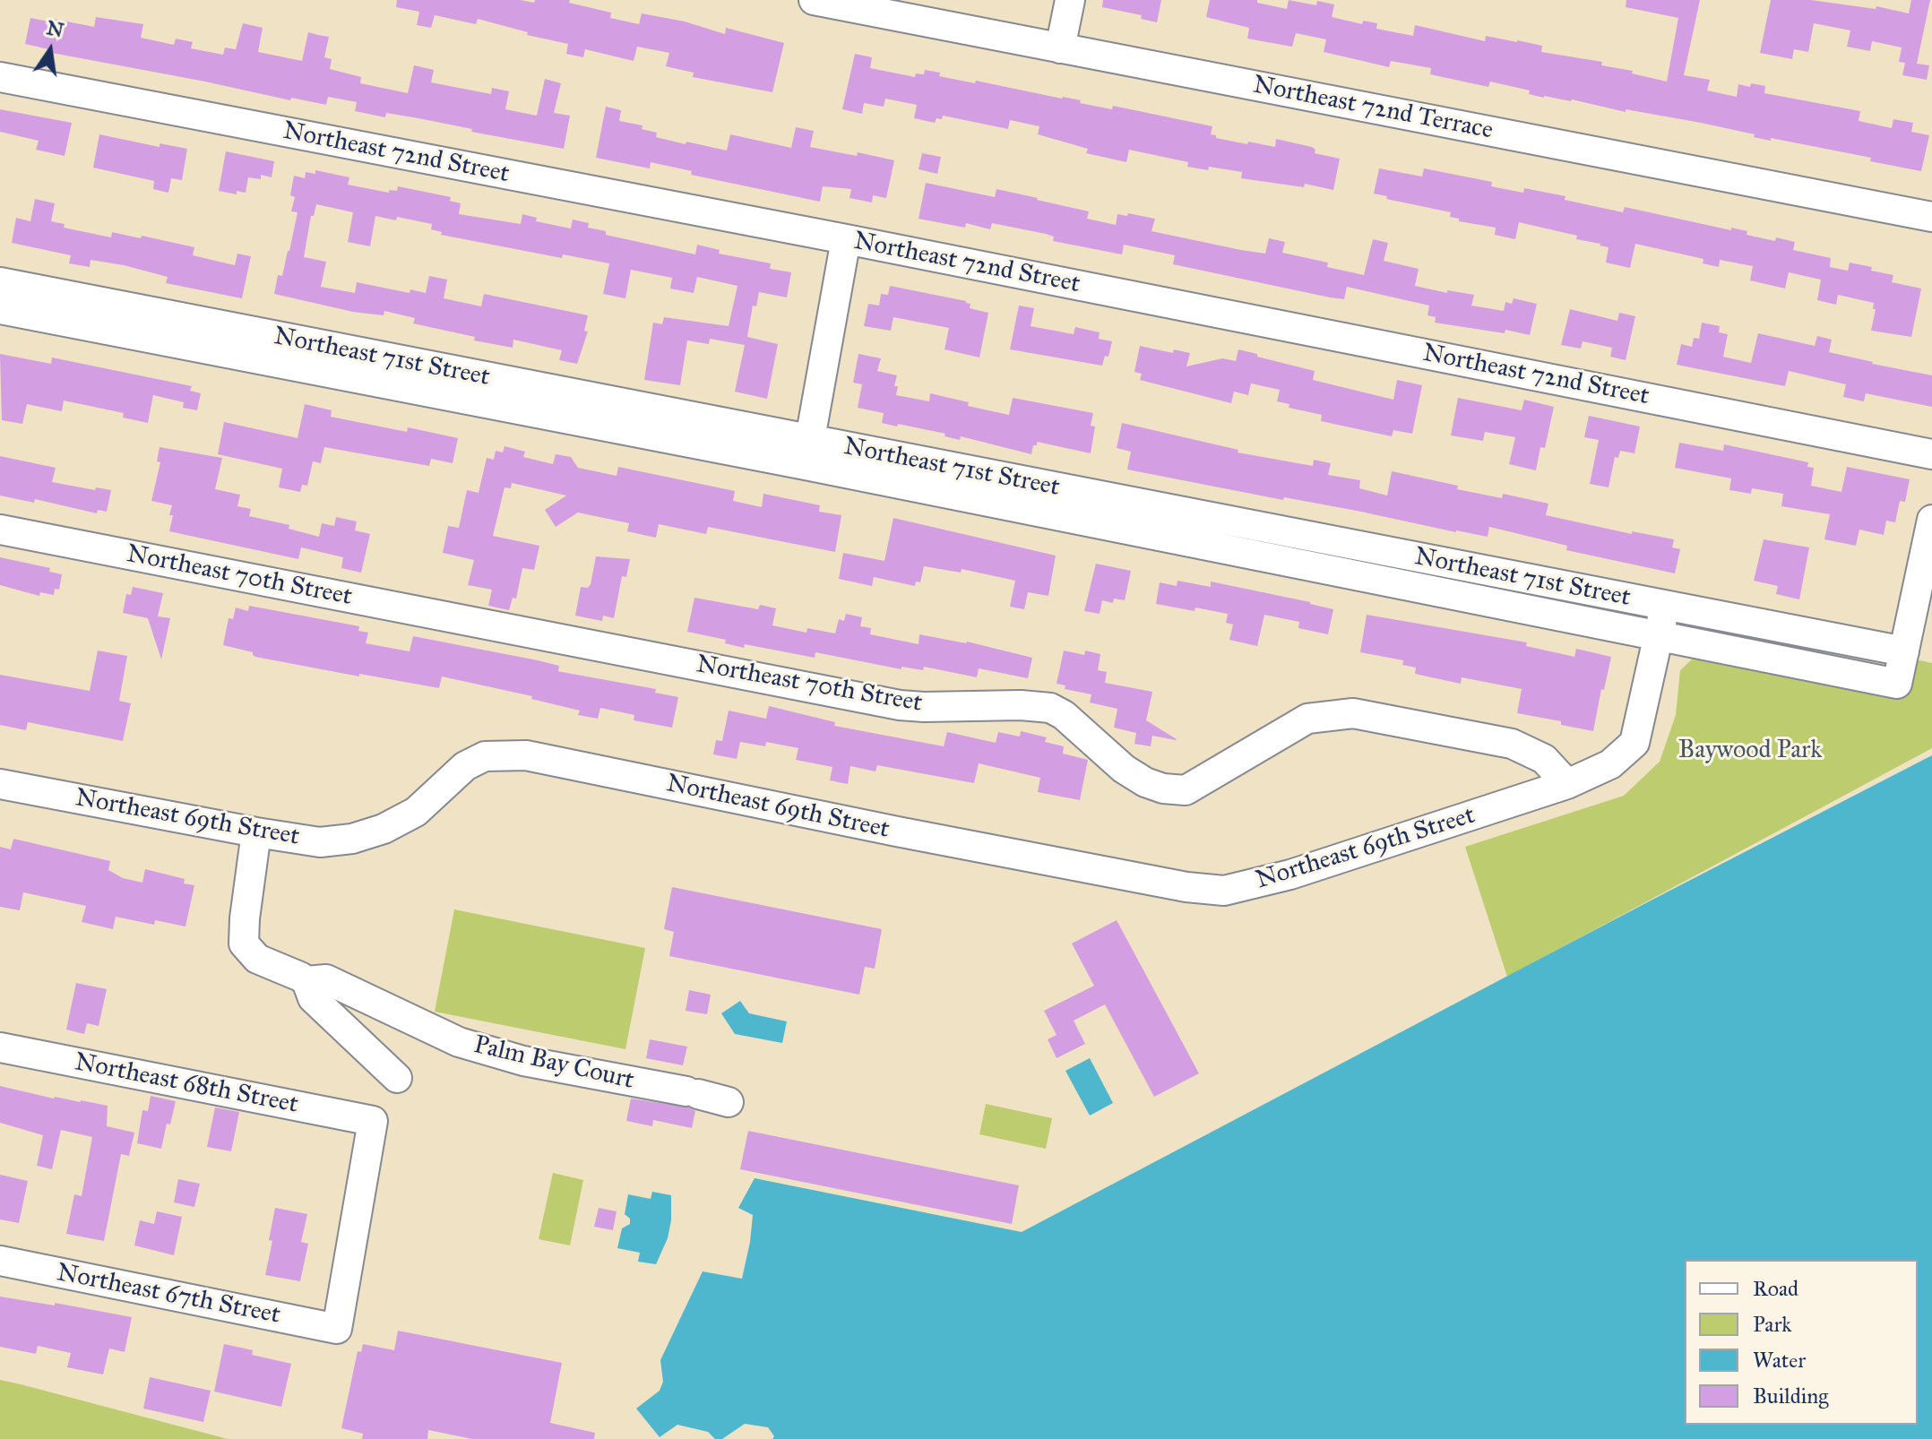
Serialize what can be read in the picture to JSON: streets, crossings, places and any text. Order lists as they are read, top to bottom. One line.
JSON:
{"streets":{"street":["Northeast 72nd Terrace","Northeast 72nd Street","Northeast 71st Street","Northeast 70th Street","Northeast 69th Street","Palm Bay Court","Northeast 68th Street","Northeast 67th Street"]},"crossings":[["Northeast 71st Street","Northeast 69th Street"],["Northeast 70th Street","Northeast 69th Street"],["Northeast 69th Street","Palm Bay Court"],["Northeast 68th Street","Northeast 67th Street"]],"parks":["Baywood Park"],"legend":["Road","Park","Water","Building"],"north":"top"}
